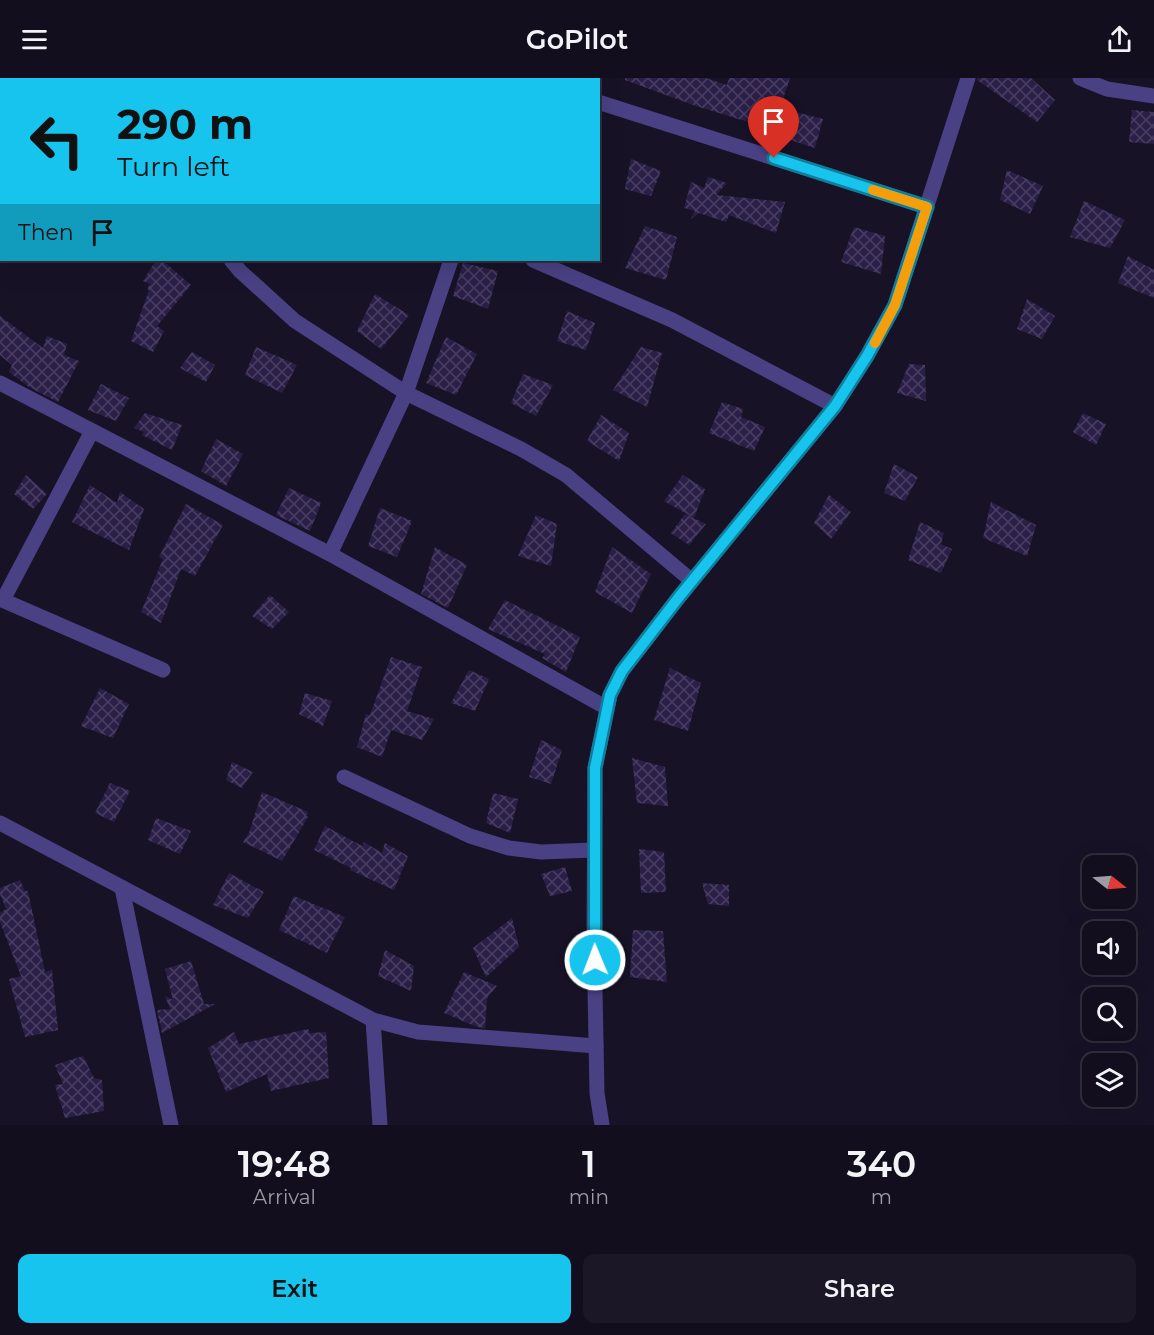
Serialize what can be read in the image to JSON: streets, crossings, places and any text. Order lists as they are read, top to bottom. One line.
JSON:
{"north":"right","page":{"header":"GoPilot","turn":["290 m","Turn left"],"then":"Then","eta":["19:48","Arrival","1","min","340","m"],"buttons":["Exit","Share"]}}
